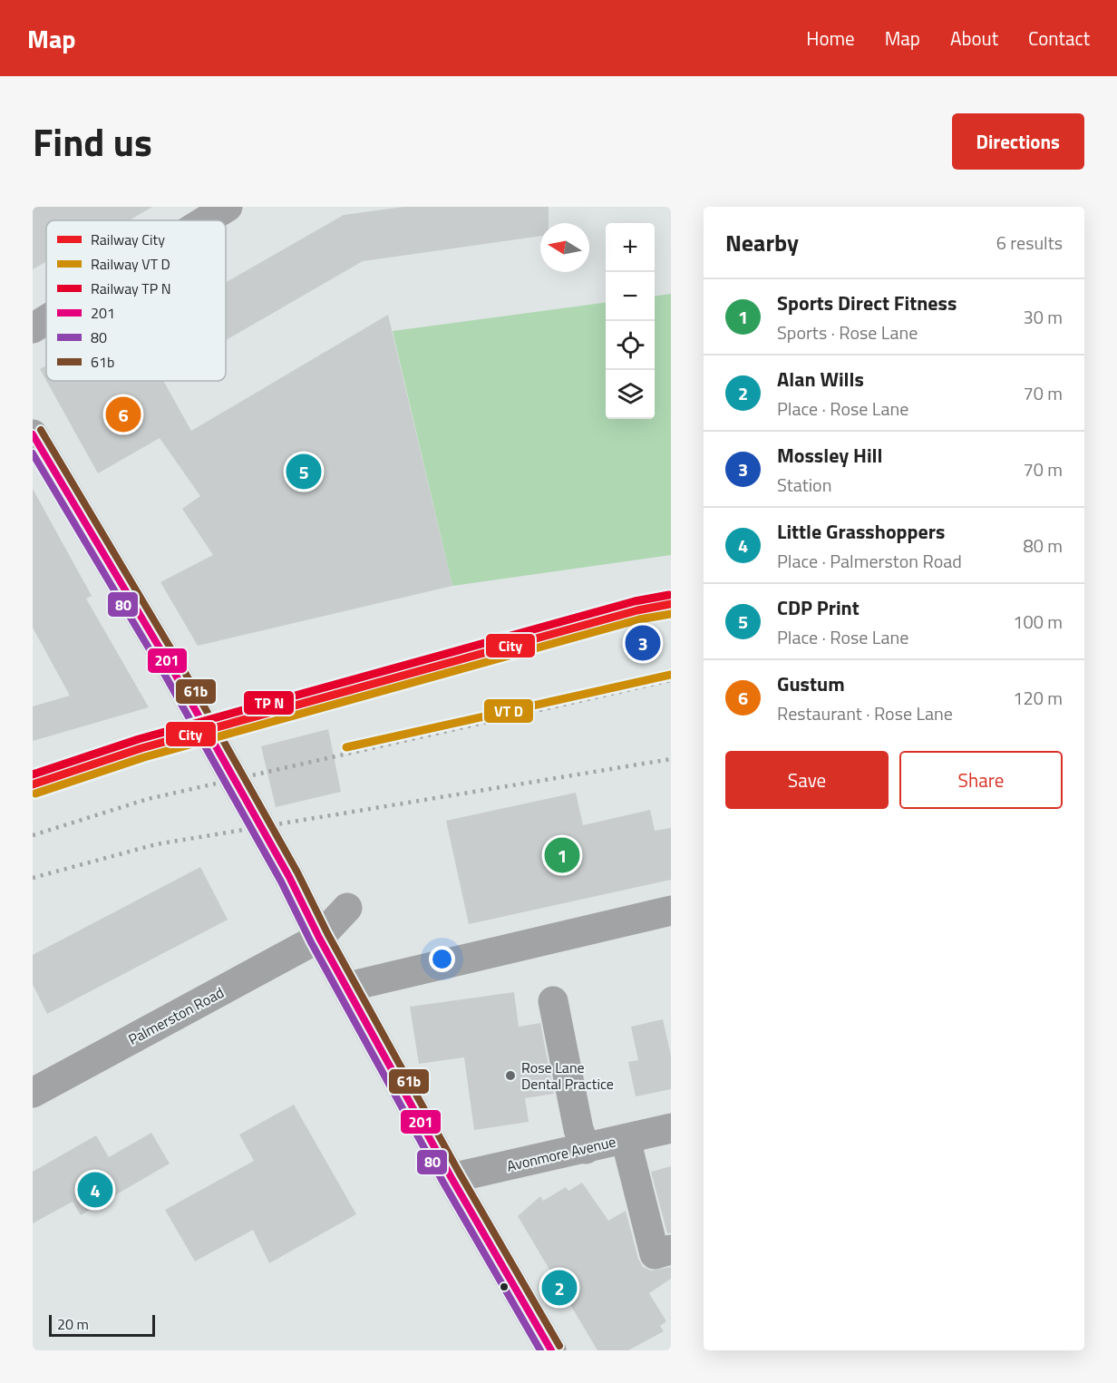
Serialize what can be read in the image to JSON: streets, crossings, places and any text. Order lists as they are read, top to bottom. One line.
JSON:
{"streets":{"street":["Palmerston Road","Avonmore Avenue"]},"places":["Rose Lane Dental Practice"],"lines":["transit line 61b","transit line 201","transit line 80","rail line City"],"legend":["Railway City","Railway VT D","Railway TP N","201","80","61b"],"scale_bar":"20 m","north":"left","page":{"header":"Map","nav":["Home","Map","About","Contact"],"title":"Find us","buttons":["Directions",["Save","Share"]],"heading":["Nearby","6 results"],"map_buttons":["+","−"],"list":[{"mark":"1","name":"Sports Direct Fitness","note":"Sports · Rose Lane","value":"30 m"},{"mark":"2","name":"Alan Wills","note":"Place · Rose Lane","value":"70 m"},{"mark":"3","name":"Mossley Hill","note":"Station","value":"70 m"},{"mark":"4","name":"Little Grasshoppers","note":"Place · Palmerston Road","value":"80 m"},{"mark":"5","name":"CDP Print","note":"Place · Rose Lane","value":"100 m"},{"mark":"6","name":"Gustum","note":"Restaurant · Rose Lane","value":"120 m"}],"pins":["6","5","3","1","4","2"],"scale":"20 m"}}
